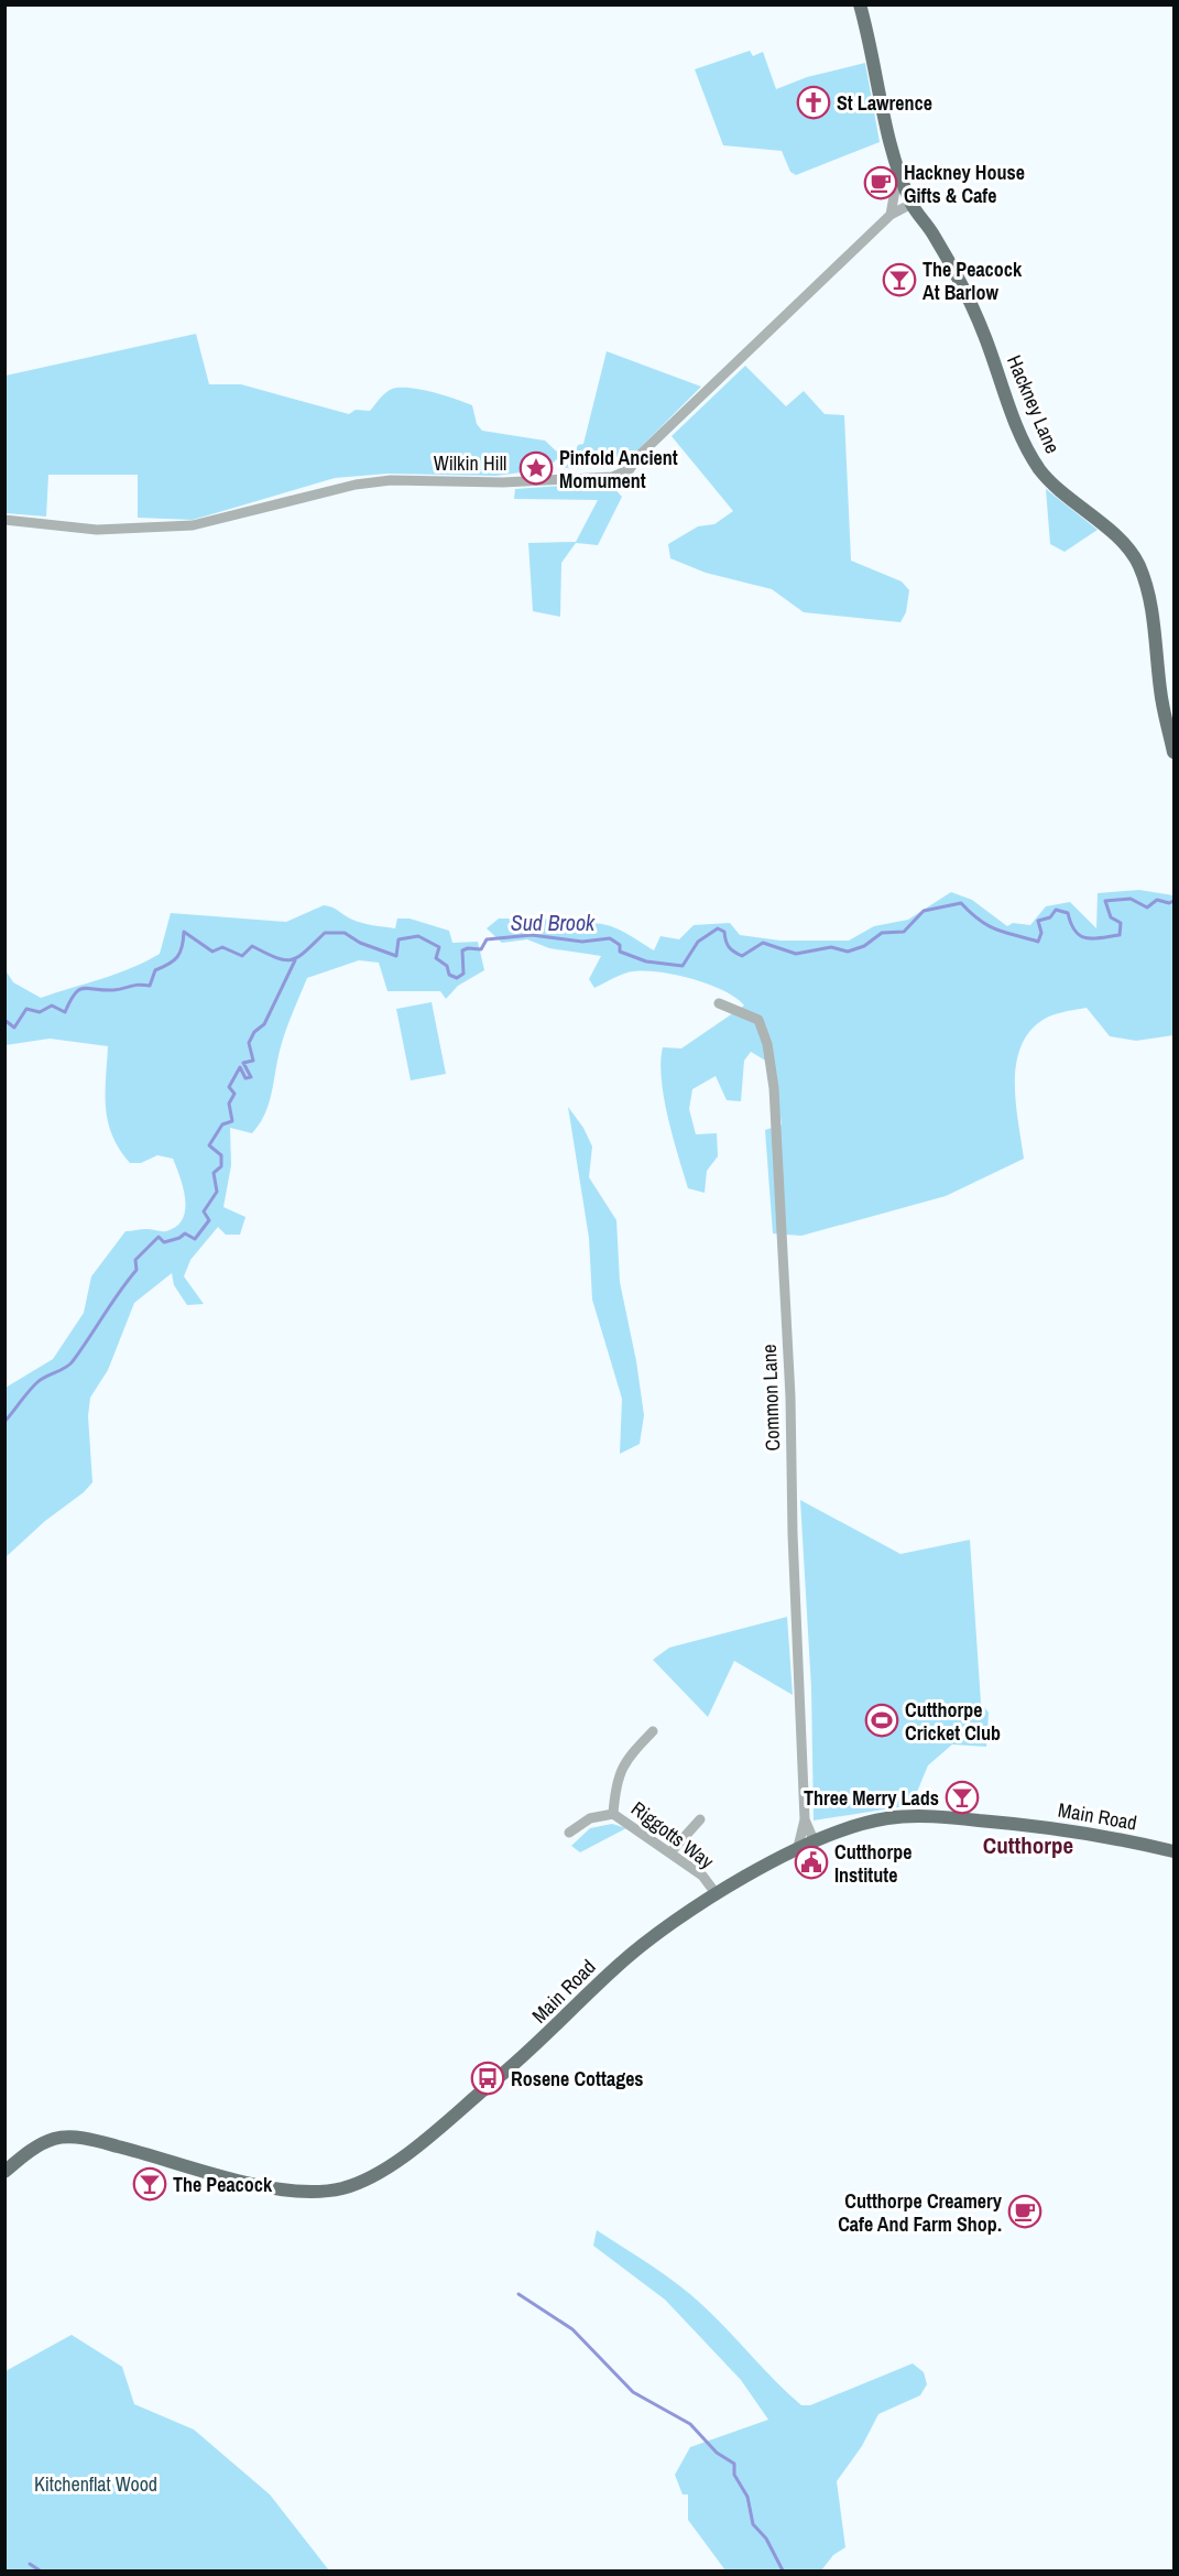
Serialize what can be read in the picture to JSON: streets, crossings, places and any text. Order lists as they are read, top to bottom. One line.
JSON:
{"streets":{"main road":["Hackney Lane","Main Road"],"street":["Wilkin Hill","Common Lane","Riggotts Way"]},"crossings":[["Hackney Lane","Wilkin Hill"],["Common Lane","Main Road"],["Main Road","Riggotts Way"]],"districts":["Cutthorpe"],"water":["Sud Brook"],"parks":["Kitchenflat Wood"],"places":{"church":["St Lawrence"],"cafe":["Hackney House Gifts & Cafe","Cutthorpe Creamery Cafe And Farm Shop."],"bar":["The Peacock At Barlow","Three Merry Lads","The Peacock"],"place":["Pinfold Ancient Momument"],"sports":["Cutthorpe Cricket Club"],"public building":["Cutthorpe Institute"],"bus stop":["Rosene Cottages"]}}
